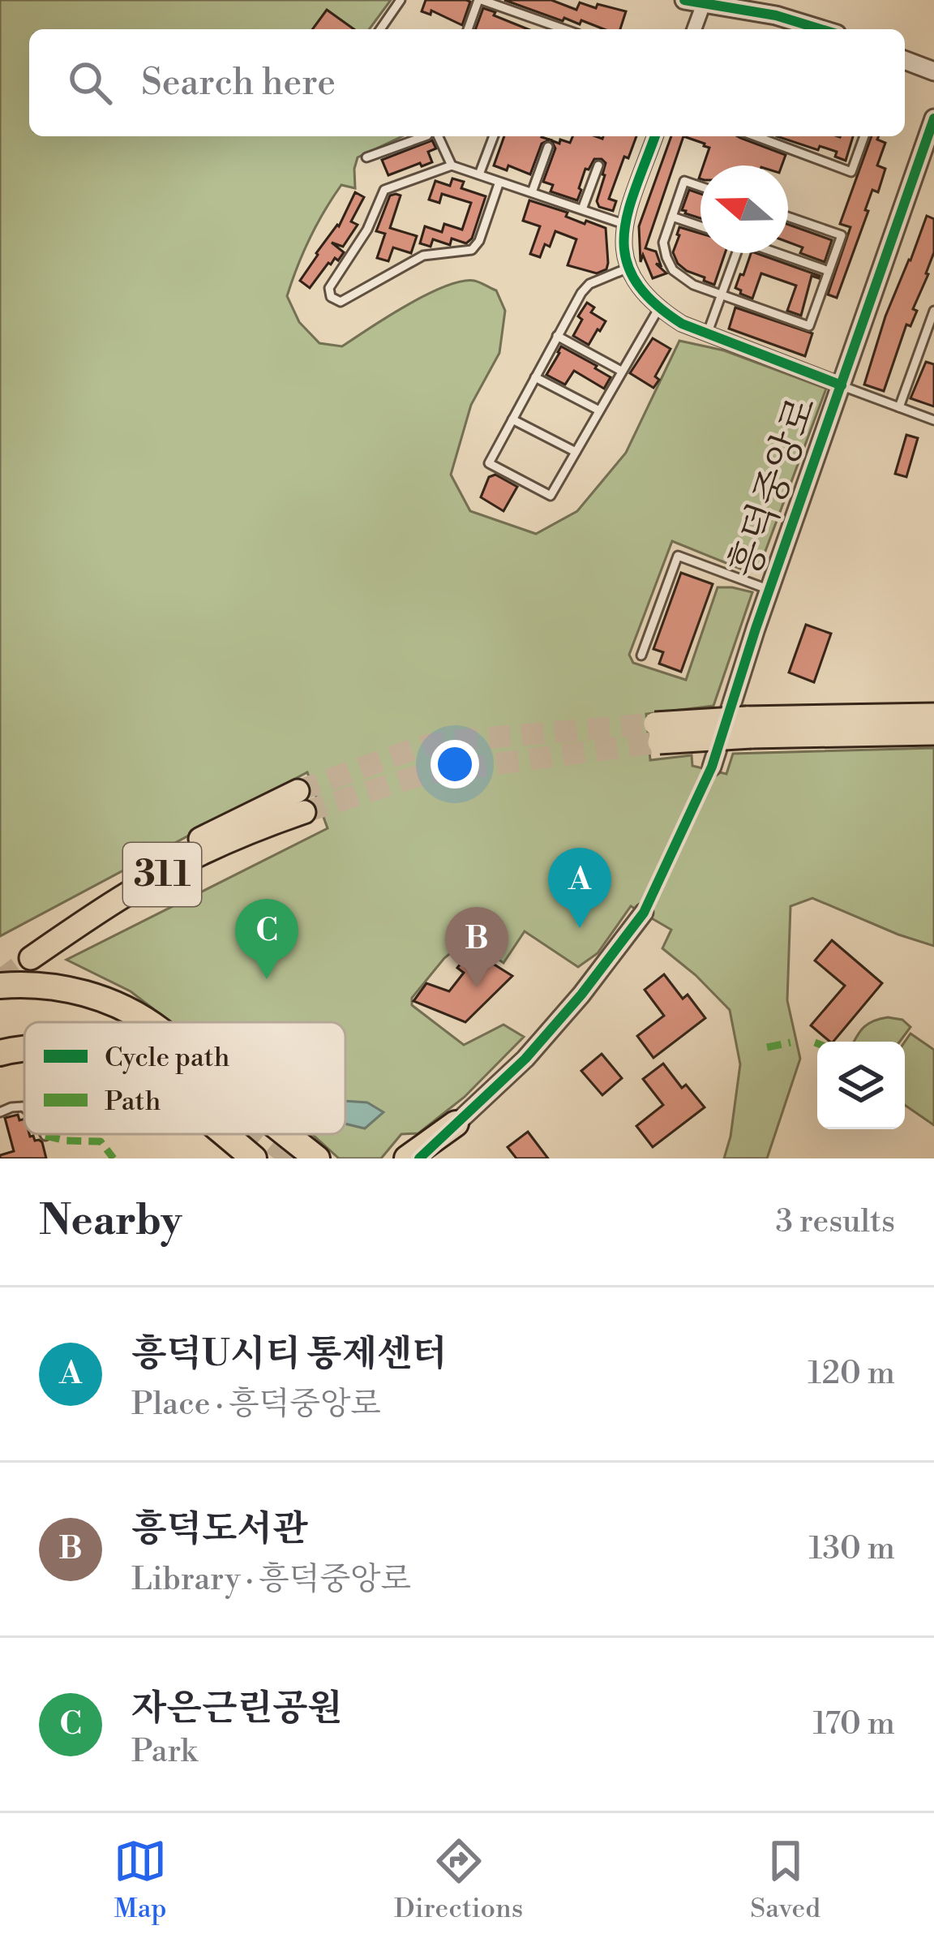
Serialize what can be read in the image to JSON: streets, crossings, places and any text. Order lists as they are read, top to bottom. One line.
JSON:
{"streets":{"highway":["311"],"street":["흥덕중앙로"]},"legend":["Cycle path","Path"],"north":"left","page":{"search":"Search here","pins":["A","C","B"],"heading":["Nearby","3 results"],"list":[{"mark":"A","name":"흥덕U시티 통제센터","note":"Place · 흥덕중앙로","value":"120 m"},{"mark":"B","name":"흥덕도서관","note":"Library · 흥덕중앙로","value":"130 m"},{"mark":"C","name":"자은근린공원","note":"Park","value":"170 m"}],"nav":["Map","Directions","Saved"]}}
